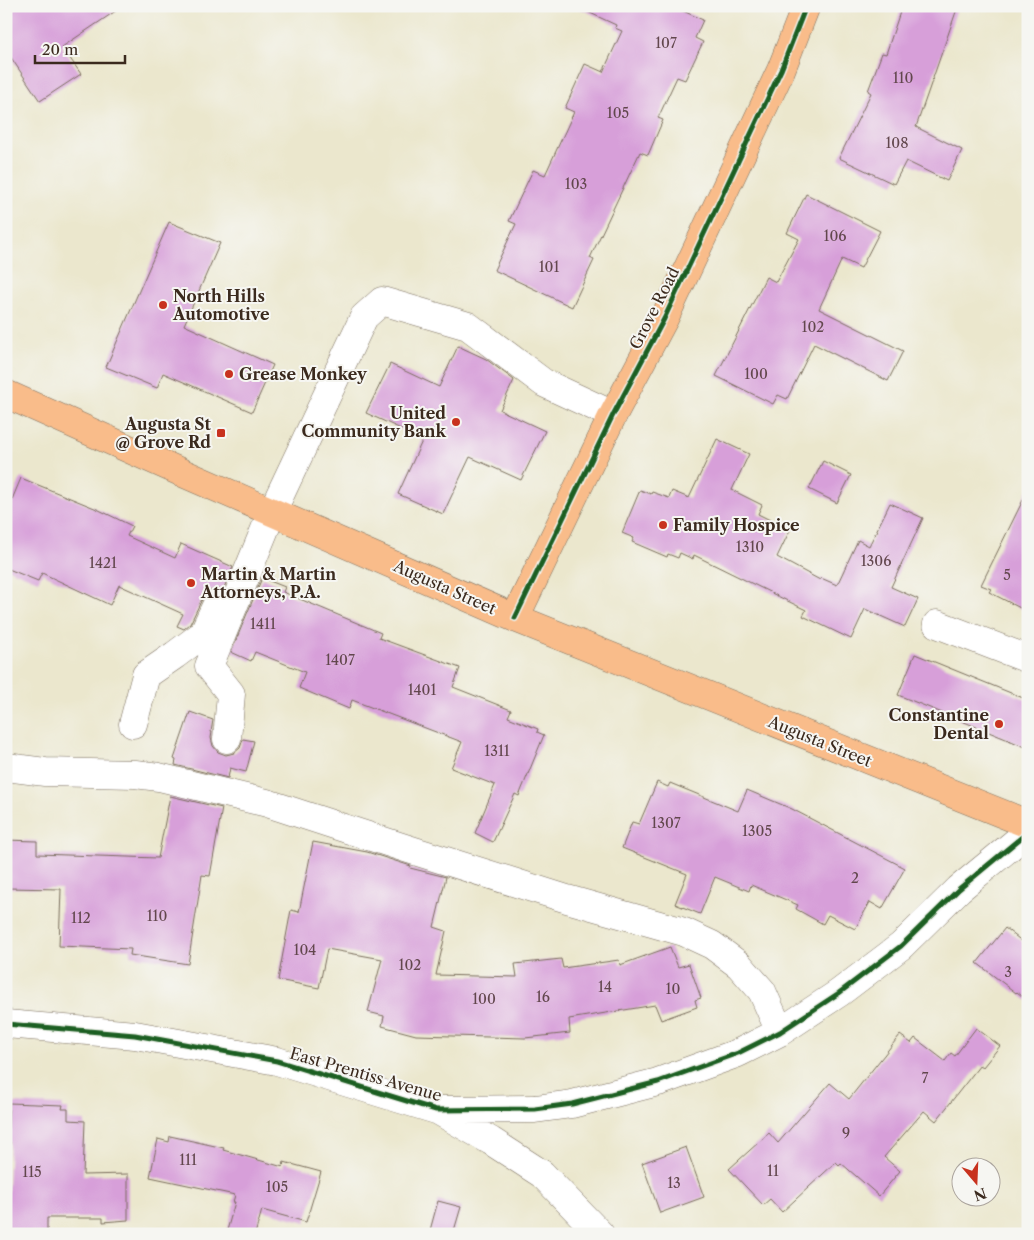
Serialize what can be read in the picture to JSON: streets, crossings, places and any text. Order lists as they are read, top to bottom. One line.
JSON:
{"streets":{"main road":["Grove Road","Augusta Street"],"street":["East Prentiss Avenue"]},"crossings":[["Grove Road","Augusta Street"]],"places":{"other":["North Hills Automotive","Grease Monkey","United Community Bank","Family Hospice","Martin & Martin Attorneys, P.A.","Constantine Dental"],"transit":["Augusta St @ Grove Rd"]},"house_numbers":["107","110","105","108","103","106","101","102","100","1310","1306","1421","5","1411","1407","1401","1311","1307","1305","2","110","112","104","102","3","14","10","16","100","7","9","111","11","115","13","105"],"scale_bar":"20 m","north":"bottom"}
